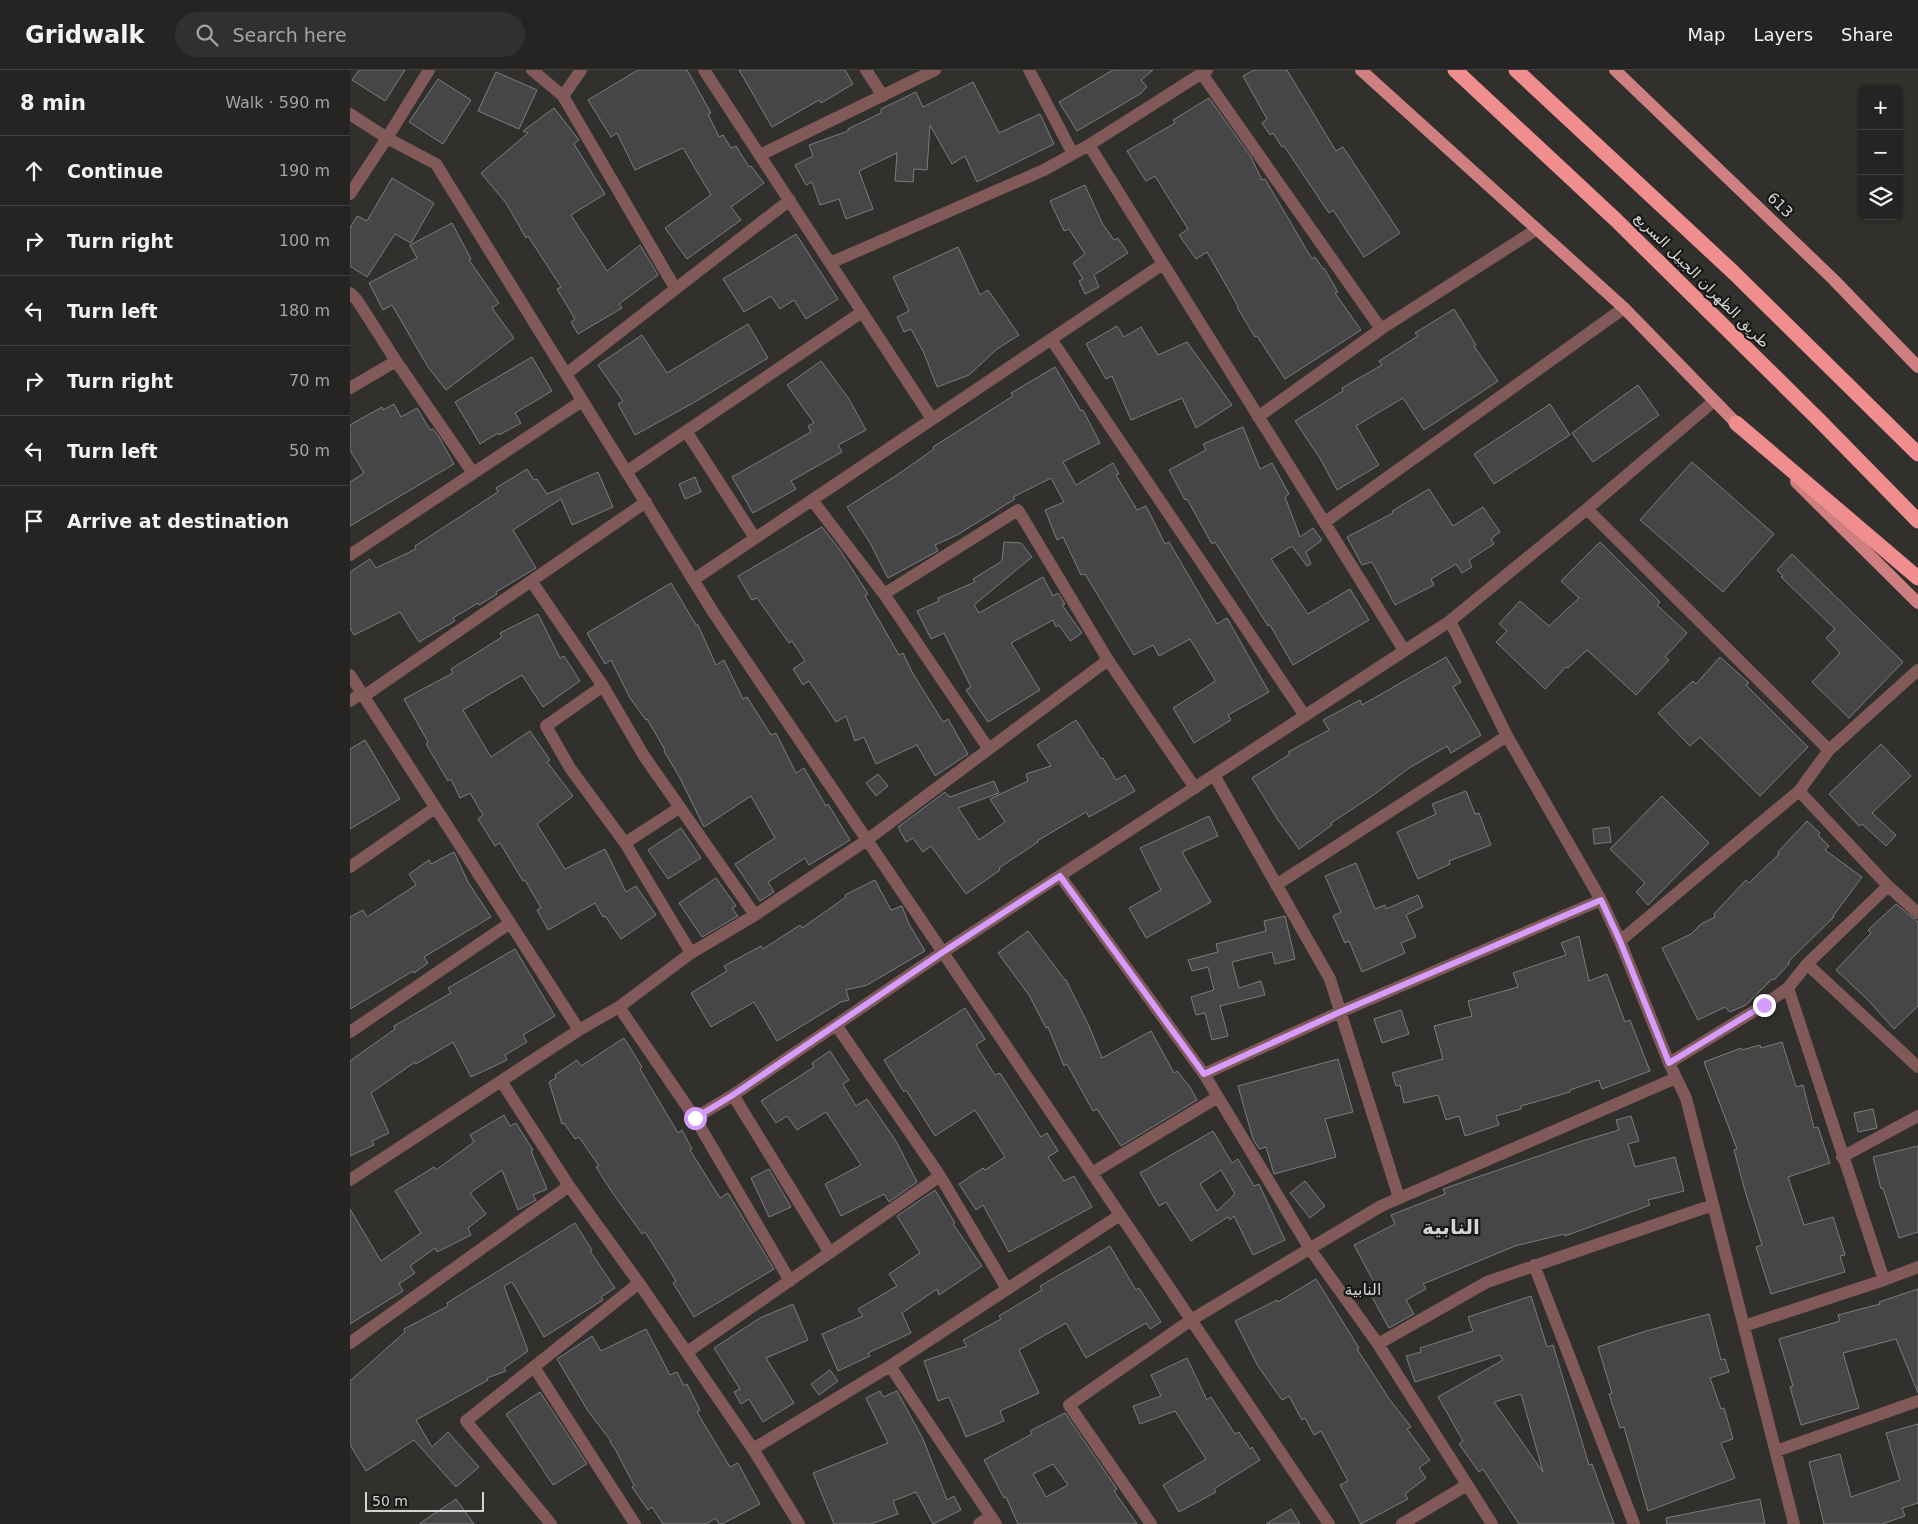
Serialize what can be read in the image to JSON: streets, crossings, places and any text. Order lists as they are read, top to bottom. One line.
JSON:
{"streets":{"highway":["طريق الظهران الجبيل السريع"],"main road":["613"]},"districts":["النابية","النابية"],"scale_bar":"50 m","page":{"header":"Gridwalk","search":"Search here","nav":["Map","Layers","Share"],"heading":["8 min","Walk · 590 m"],"map_buttons":["+","−"],"list":[["Continue","190 m"],["Turn right","100 m"],["Turn left","180 m"],["Turn right","70 m"],["Turn left","50 m"],"Arrive at destination"],"scale":"50 m"}}
